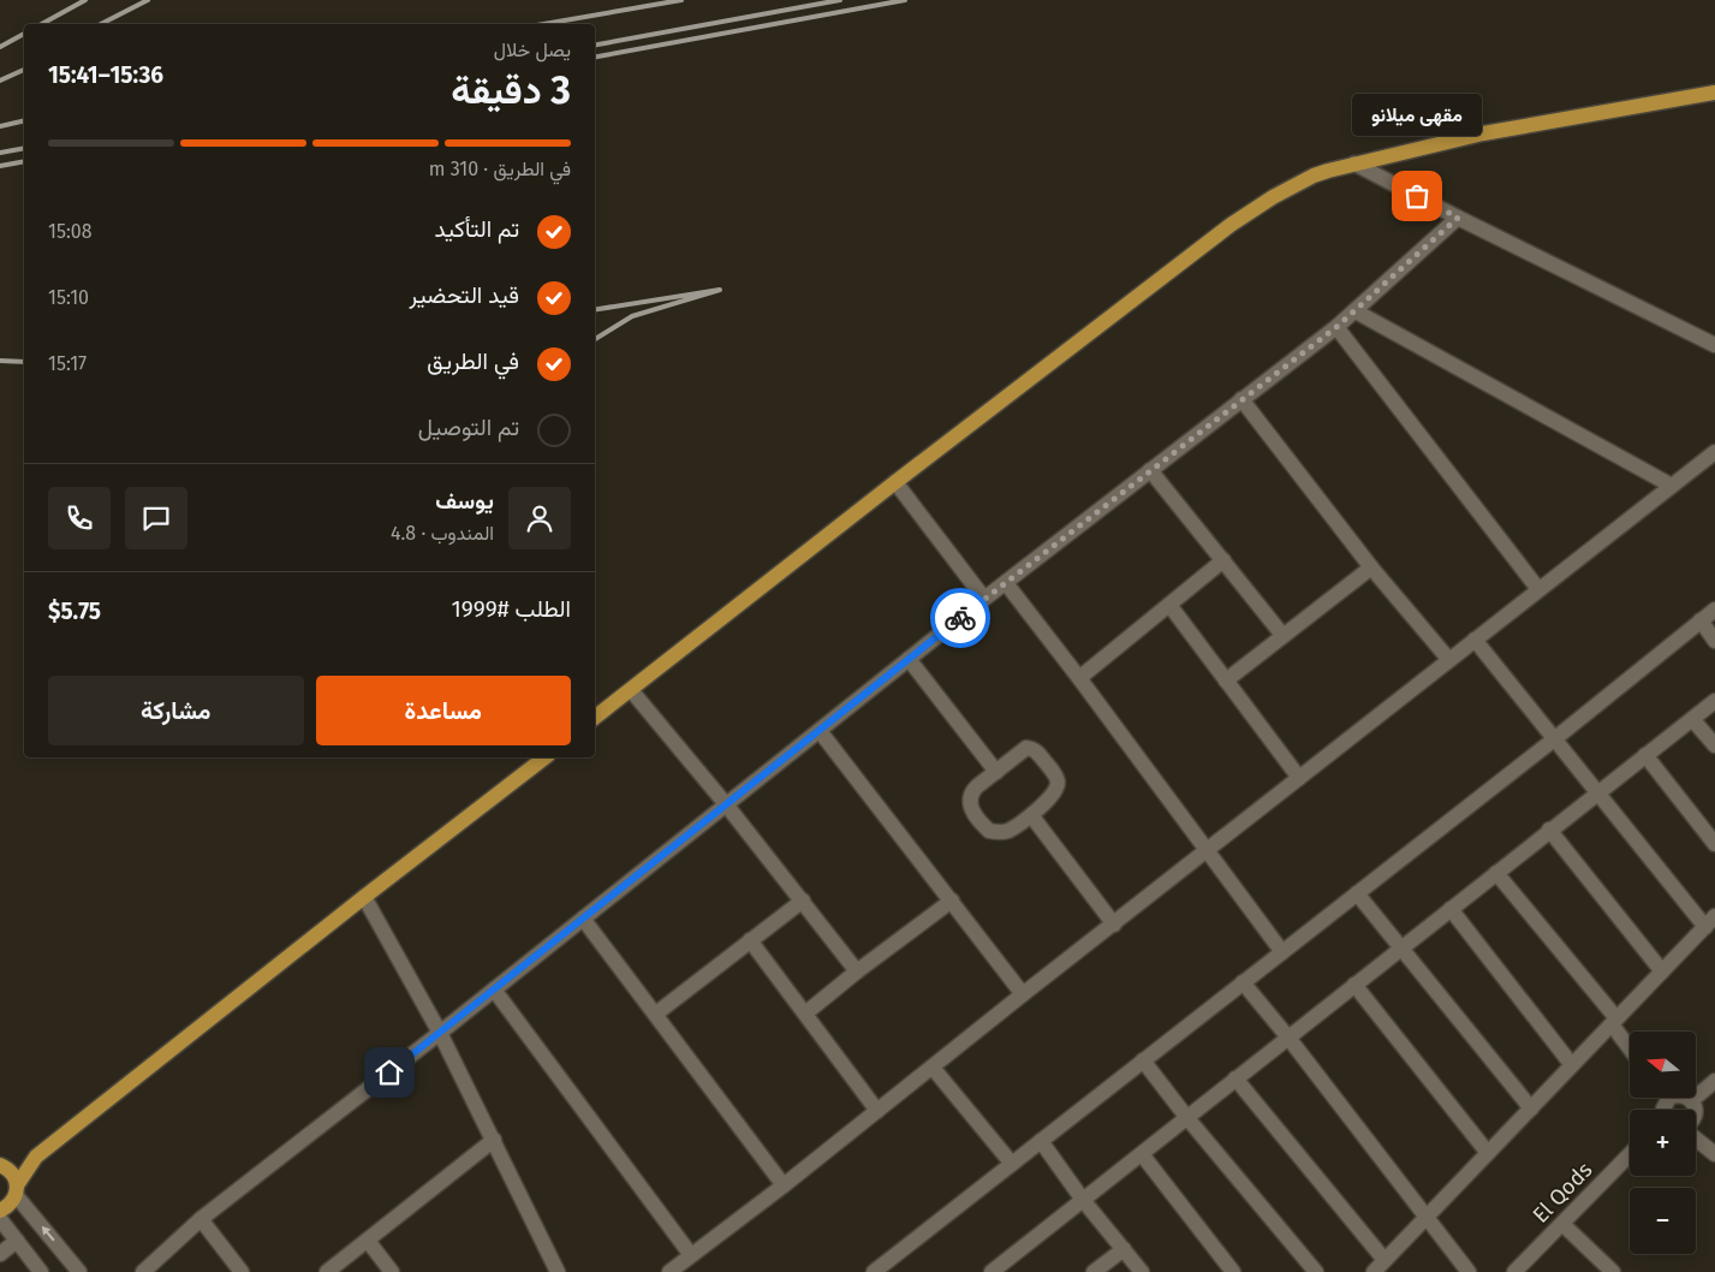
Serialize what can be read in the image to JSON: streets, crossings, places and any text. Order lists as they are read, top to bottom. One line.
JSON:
{"streets":{"street":["El Qods"]},"places":["مقهى ميلانو"],"north":"left","page":{"heading":["3 دقيقة","يصل خلال","15:36–15:41"],"panel":["يوسف","المندوب · 4.8","الطلب #1999","$5.75"],"bubble":"مقهى ميلانو","bar":"في الطريق · 310 m","list":[["تم التأكيد","15:08"],["قيد التحضير","15:10"],["في الطريق","15:17"],"تم التوصيل"],"buttons":["مساعدة","مشاركة"],"map_buttons":["+","−"]}}
